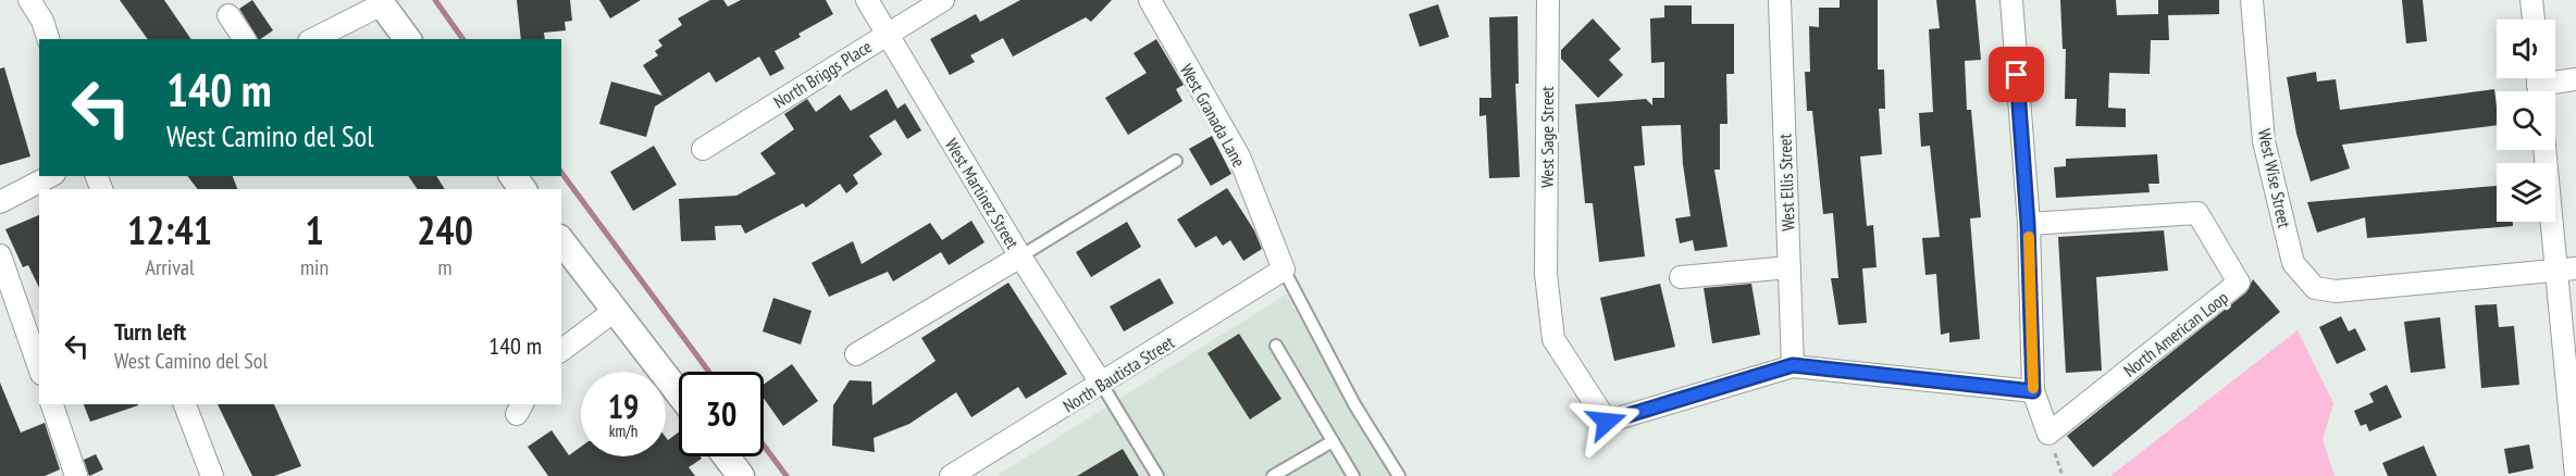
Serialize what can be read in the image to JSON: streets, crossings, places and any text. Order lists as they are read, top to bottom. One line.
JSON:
{"streets":{"street":["North Briggs Place","West Granada Lane","West Sage Street","West Wise Street","West Ellis Street","West Martinez Street","North American Loop","North Bautista Street"]},"crossings":[["North Briggs Place","West Martinez Street"],["West Granada Lane","North Bautista Street"],["West Sage Street","West Ellis Street"],["West Martinez Street","North Bautista Street"]],"page":{"turn":["140 m","West Camino del Sol"],"eta":["12:41","Arrival","1","min","240","m"],"list":[{"name":"Turn left","note":"West Camino del Sol","value":"140 m"}],"speed":"19 km/h","limit":"30"}}
